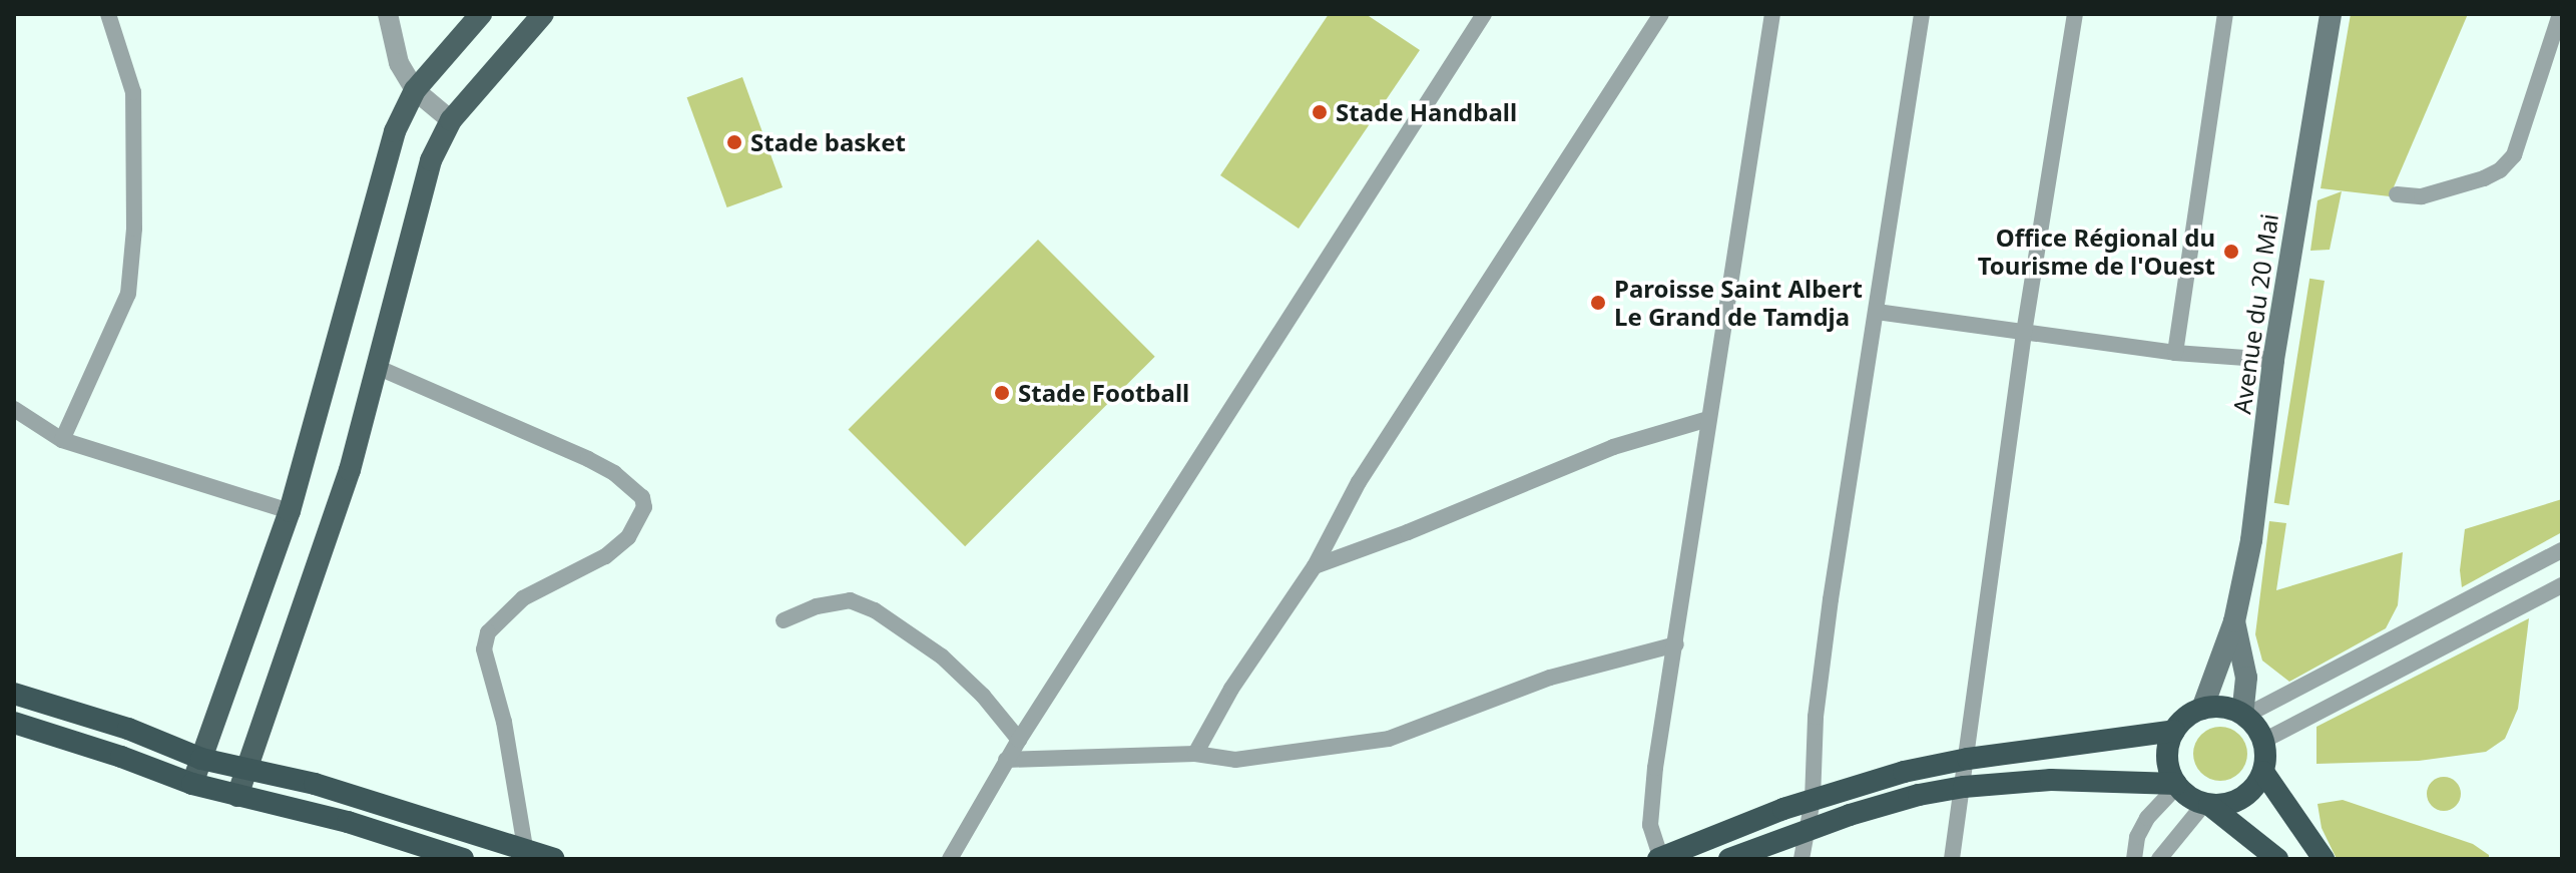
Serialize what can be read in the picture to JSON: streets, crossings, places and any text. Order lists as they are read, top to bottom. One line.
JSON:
{"streets":{"main road":["Avenue du 20 Mai"]},"places":["Stade Handball","Stade basket","Office Régional du Tourisme de l'Ouest","Paroisse Saint Albert Le Grand de Tamdja","Stade Football"]}
